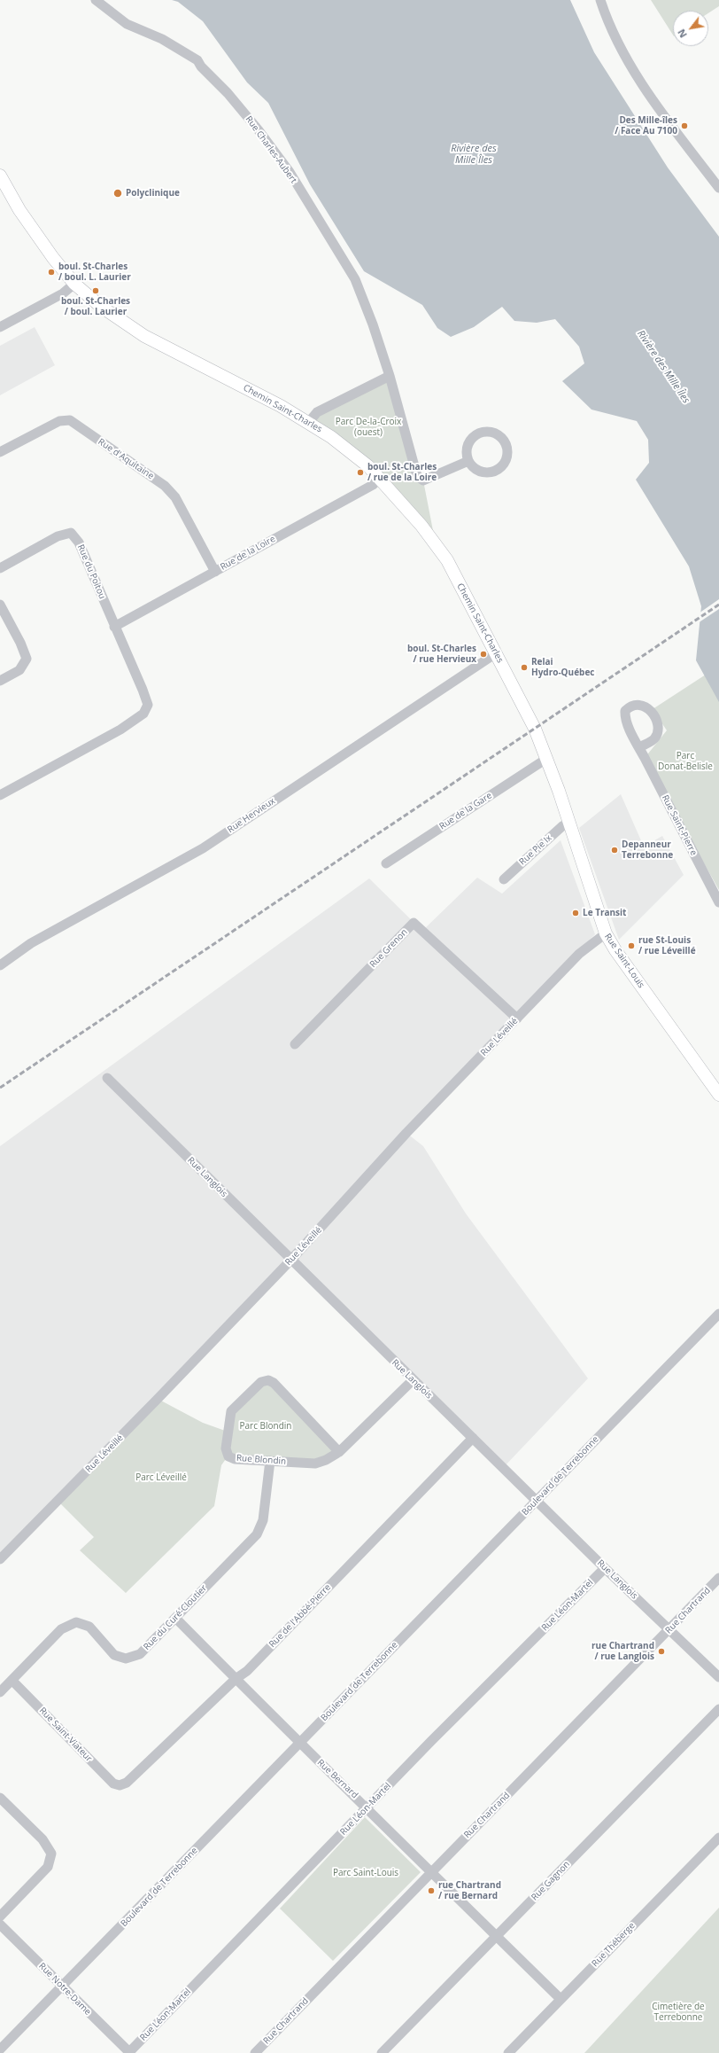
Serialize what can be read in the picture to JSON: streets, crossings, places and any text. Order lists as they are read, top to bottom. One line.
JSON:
{"streets":{"main road":["Chemin Saint-Charles","Rue Saint-Louis"],"street":["Rue Charles-Aubert","Rue d'Aquitaine","Rue de la Loire","Rue du Poitou","Rue de la Gare","Rue Hervieux","Rue Saint-Pierre","Rue Pie Ix","Rue Grenon","Rue Léveillé","Rue Langlois","Rue Blondin","Boulevard de Terrebonne","Rue Léon-Martel","Rue Chartrand","Rue de l'Abbé-Pierre","Rue du Curé-Cloutier","Rue Saint-Viateur","Rue Bernard","Rue Gagnon","Rue Théberge","Rue Notre-Dame"]},"crossings":[["Chemin Saint-Charles","Rue de la Loire"],["Chemin Saint-Charles","Rue de la Gare"],["Chemin Saint-Charles","Rue Hervieux"],["Chemin Saint-Charles","Rue Saint-Louis"],["Rue d'Aquitaine","Rue de la Loire"],["Rue de la Loire","Rue du Poitou"],["Rue de la Gare","Rue Saint-Louis"],["Rue Pie Ix","Rue Saint-Louis"],["Rue Grenon","Rue Léveillé"],["Rue Saint-Louis","Rue Léveillé"],["Rue Léveillé","Rue Langlois"],["Rue Langlois","Rue Blondin"],["Rue Langlois","Boulevard de Terrebonne"],["Rue Langlois","Rue Léon-Martel"],["Rue Langlois","Rue Chartrand"],["Rue Langlois","Rue de l'Abbé-Pierre"],["Rue Blondin","Rue du Curé-Cloutier"],["Boulevard de Terrebonne","Rue Bernard"],["Boulevard de Terrebonne","Rue Notre-Dame"],["Rue Léon-Martel","Rue Bernard"],["Rue Léon-Martel","Rue Notre-Dame"],["Rue Chartrand","Rue Bernard"],["Rue de l'Abbé-Pierre","Rue Saint-Viateur"],["Rue de l'Abbé-Pierre","Rue Bernard"],["Rue du Curé-Cloutier","Rue Saint-Viateur"],["Rue du Curé-Cloutier","Rue Bernard"],["Rue Bernard","Rue Gagnon"],["Rue Bernard","Rue Théberge"]],"water":["Rivière des Mille Îles"],"parks":["Parc De-la-Croix (ouest)","Parc Donat-Belisle","Parc Blondin","Parc Léveillé","Parc Saint-Louis","Cimetière de Terrebonne"],"places":["Des Mille-îles / Face Au 7100","Polyclinique","boul. St-Charles / boul. L. Laurier","boul. St-Charles / boul. Laurier","boul. St-Charles / rue de la Loire","boul. St-Charles / rue Hervieux","Relai Hydro-Québec","Depanneur Terrebonne","Le Transit","rue St-Louis / rue Léveillé","rue Chartrand / rue Langlois","rue Chartrand / rue Bernard"],"north":"bottom left"}
